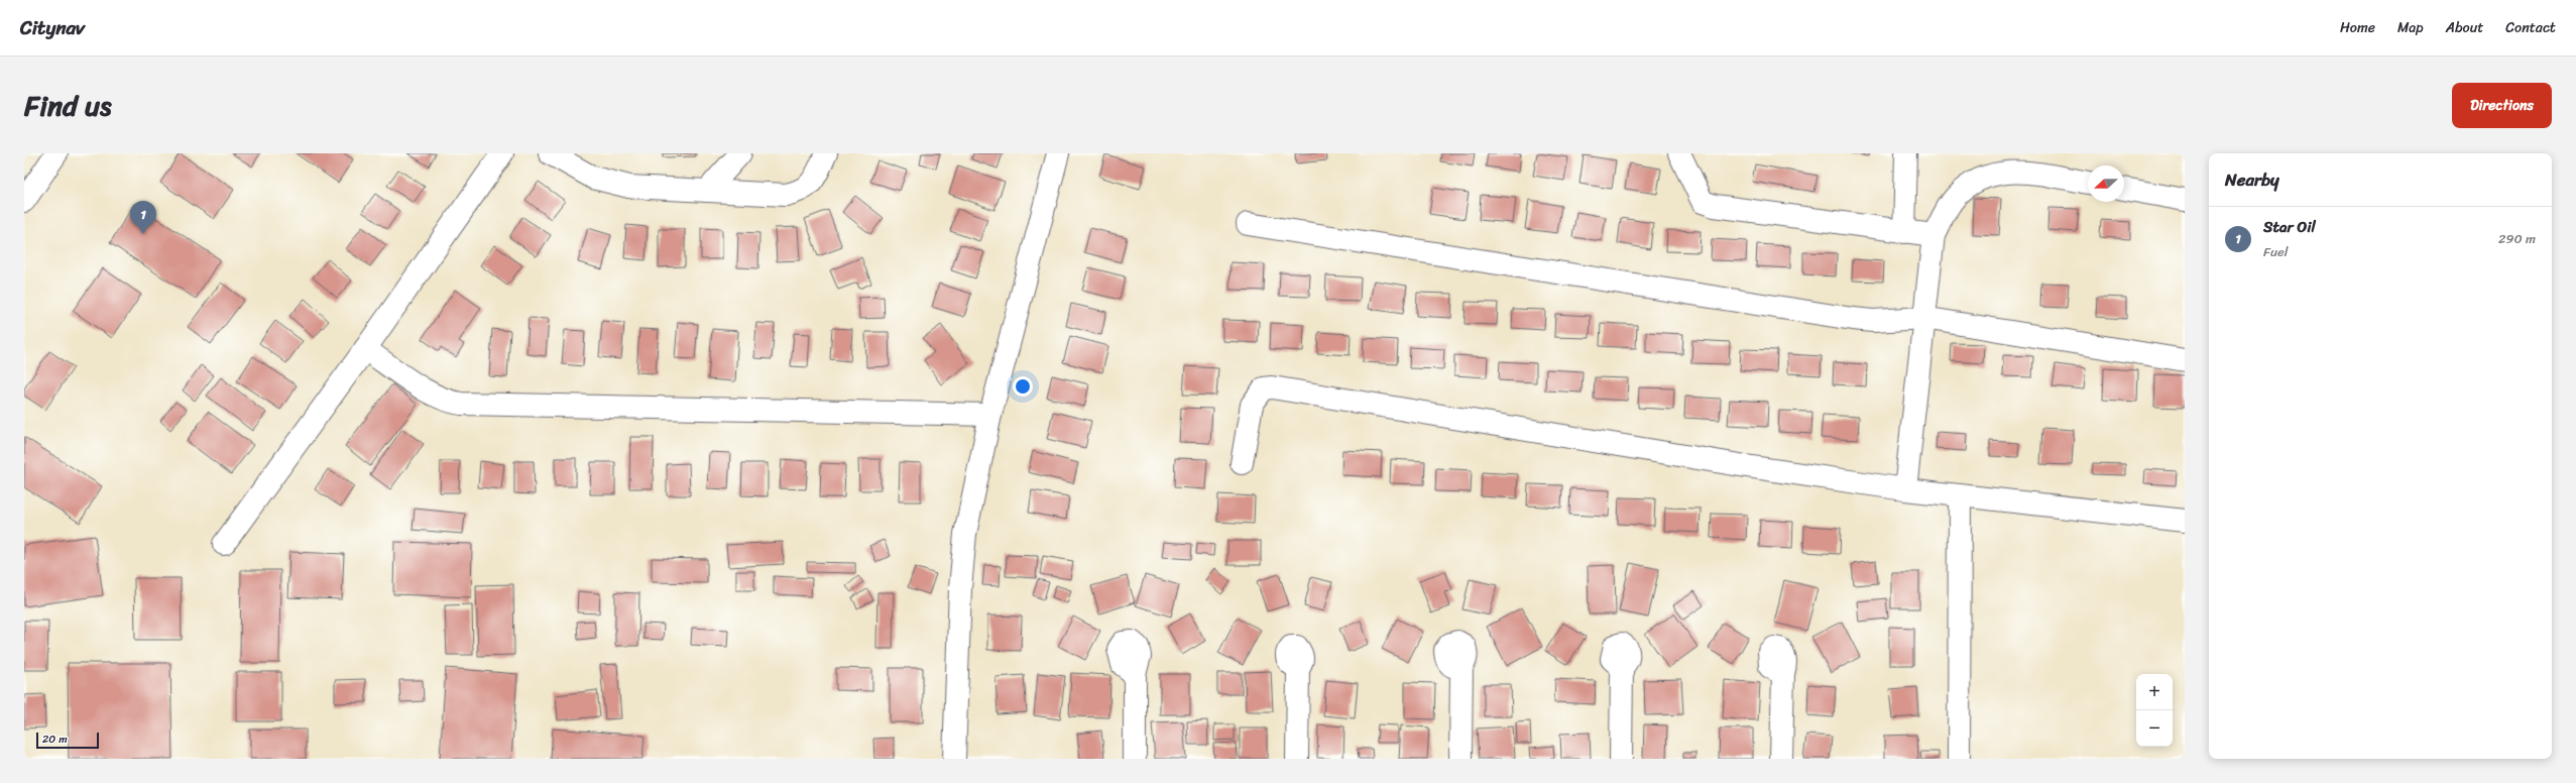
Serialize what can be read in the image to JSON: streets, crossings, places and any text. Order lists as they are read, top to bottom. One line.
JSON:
{"scale_bar":"20 m","north":"left","page":{"header":"Citynav","nav":["Home","Map","About","Contact"],"title":"Find us","buttons":"Directions","heading":"Nearby","pins":"1","list":[{"mark":"1","name":"Star Oil","note":"Fuel","value":"290 m"}],"map_buttons":["+","−"],"scale":"20 m"}}
